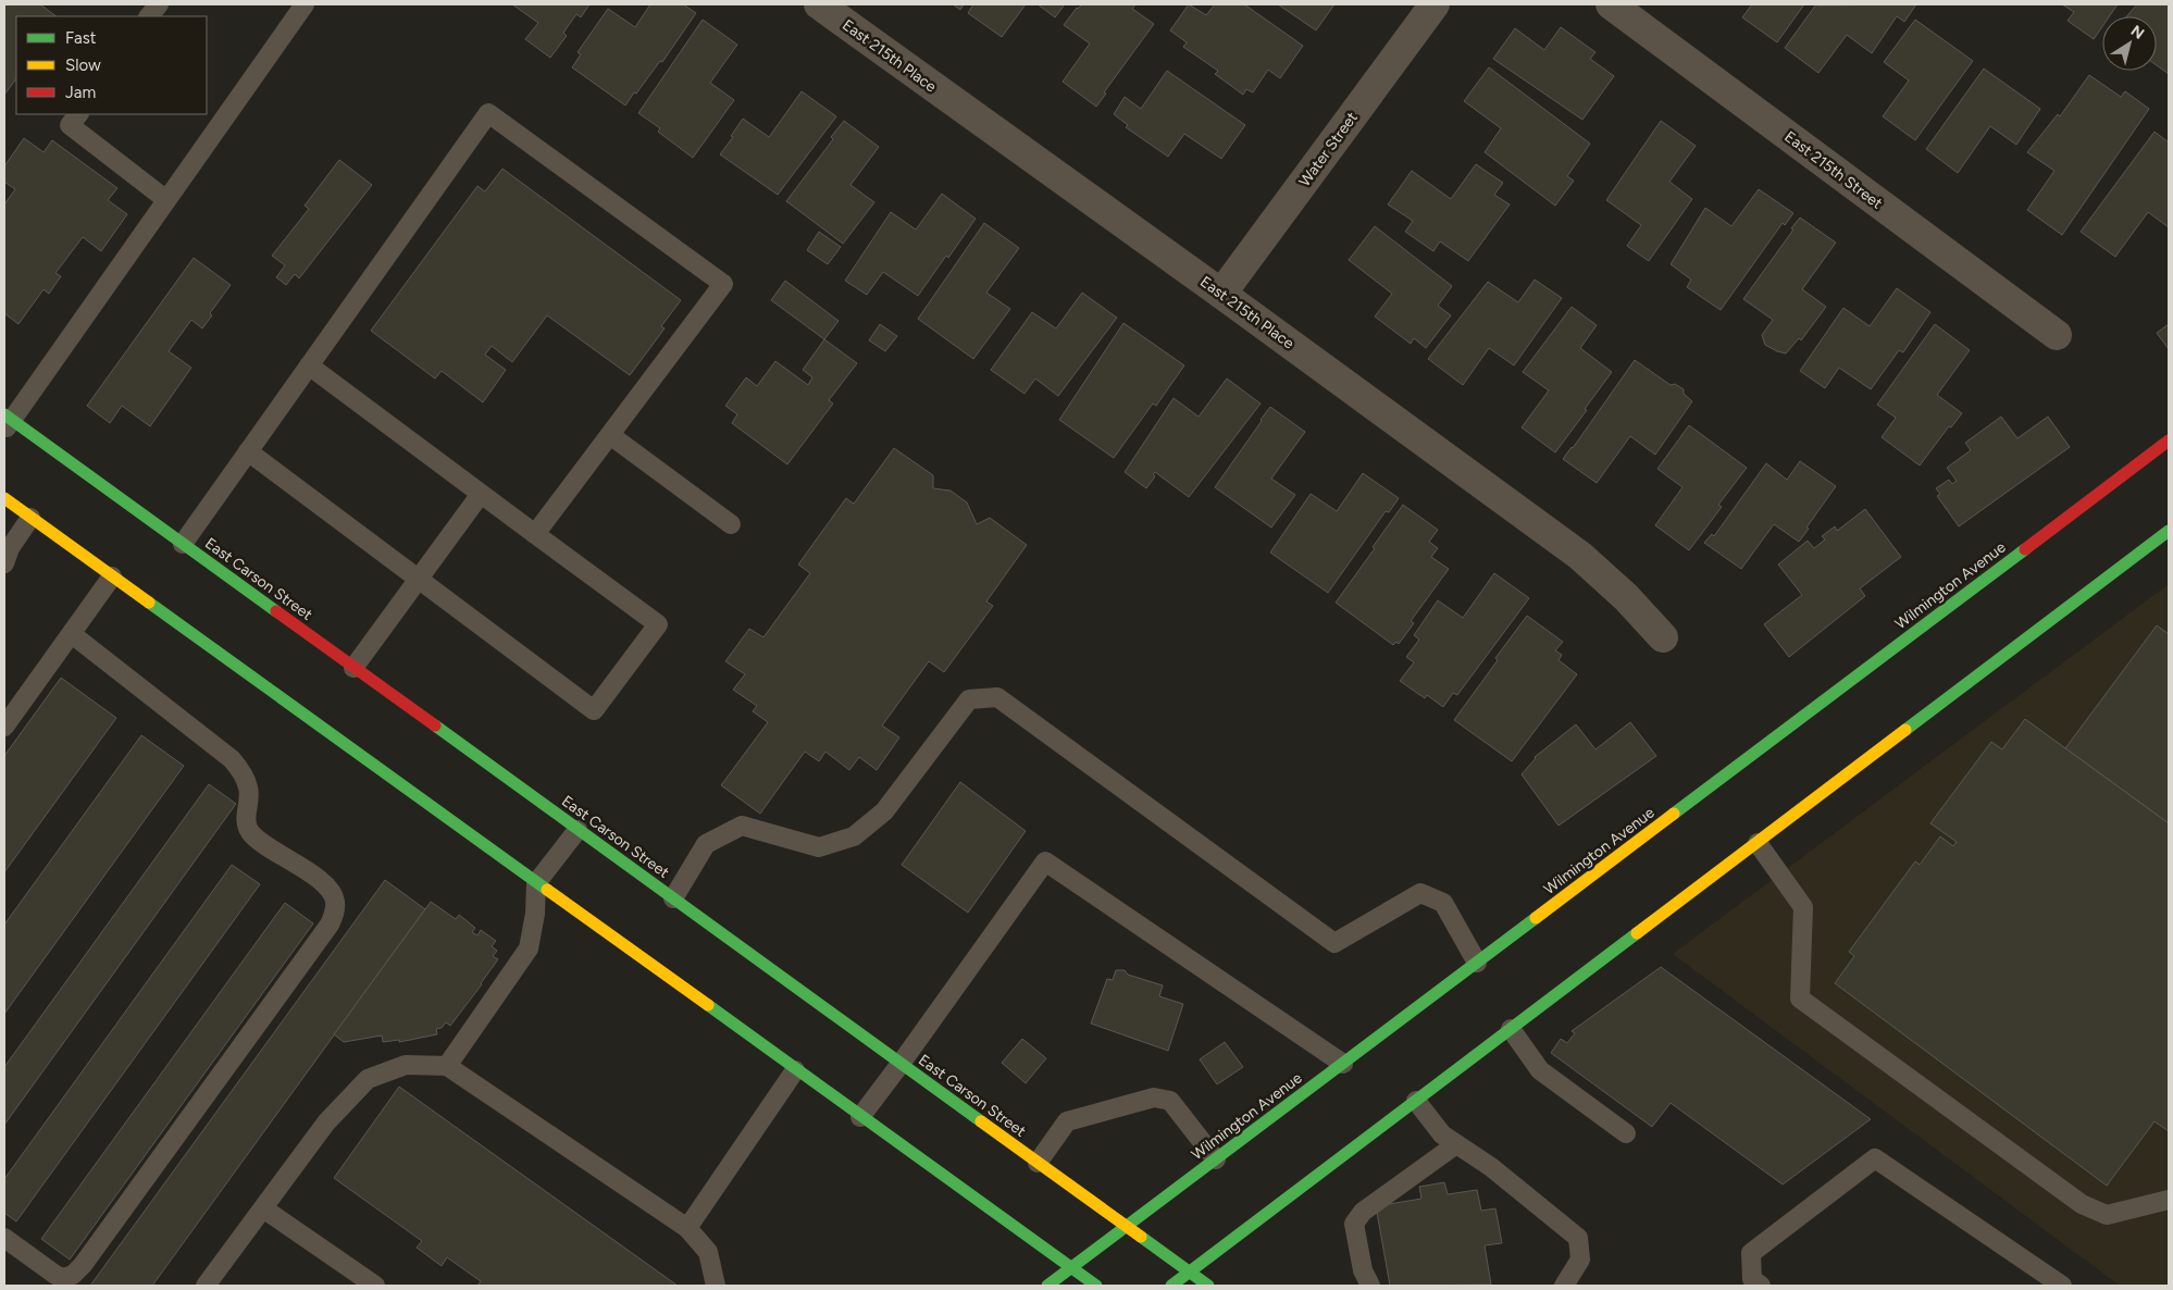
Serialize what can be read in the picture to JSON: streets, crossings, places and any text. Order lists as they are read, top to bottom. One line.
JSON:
{"streets":{"main road":["East Carson Street","Wilmington Avenue"],"street":["East 215th Place","Water Street","East 215th Street"]},"crossings":[["East 215th Place","Water Street"],["East Carson Street","Wilmington Avenue"]],"legend":["Fast","Slow","Jam"],"north":"top right"}
